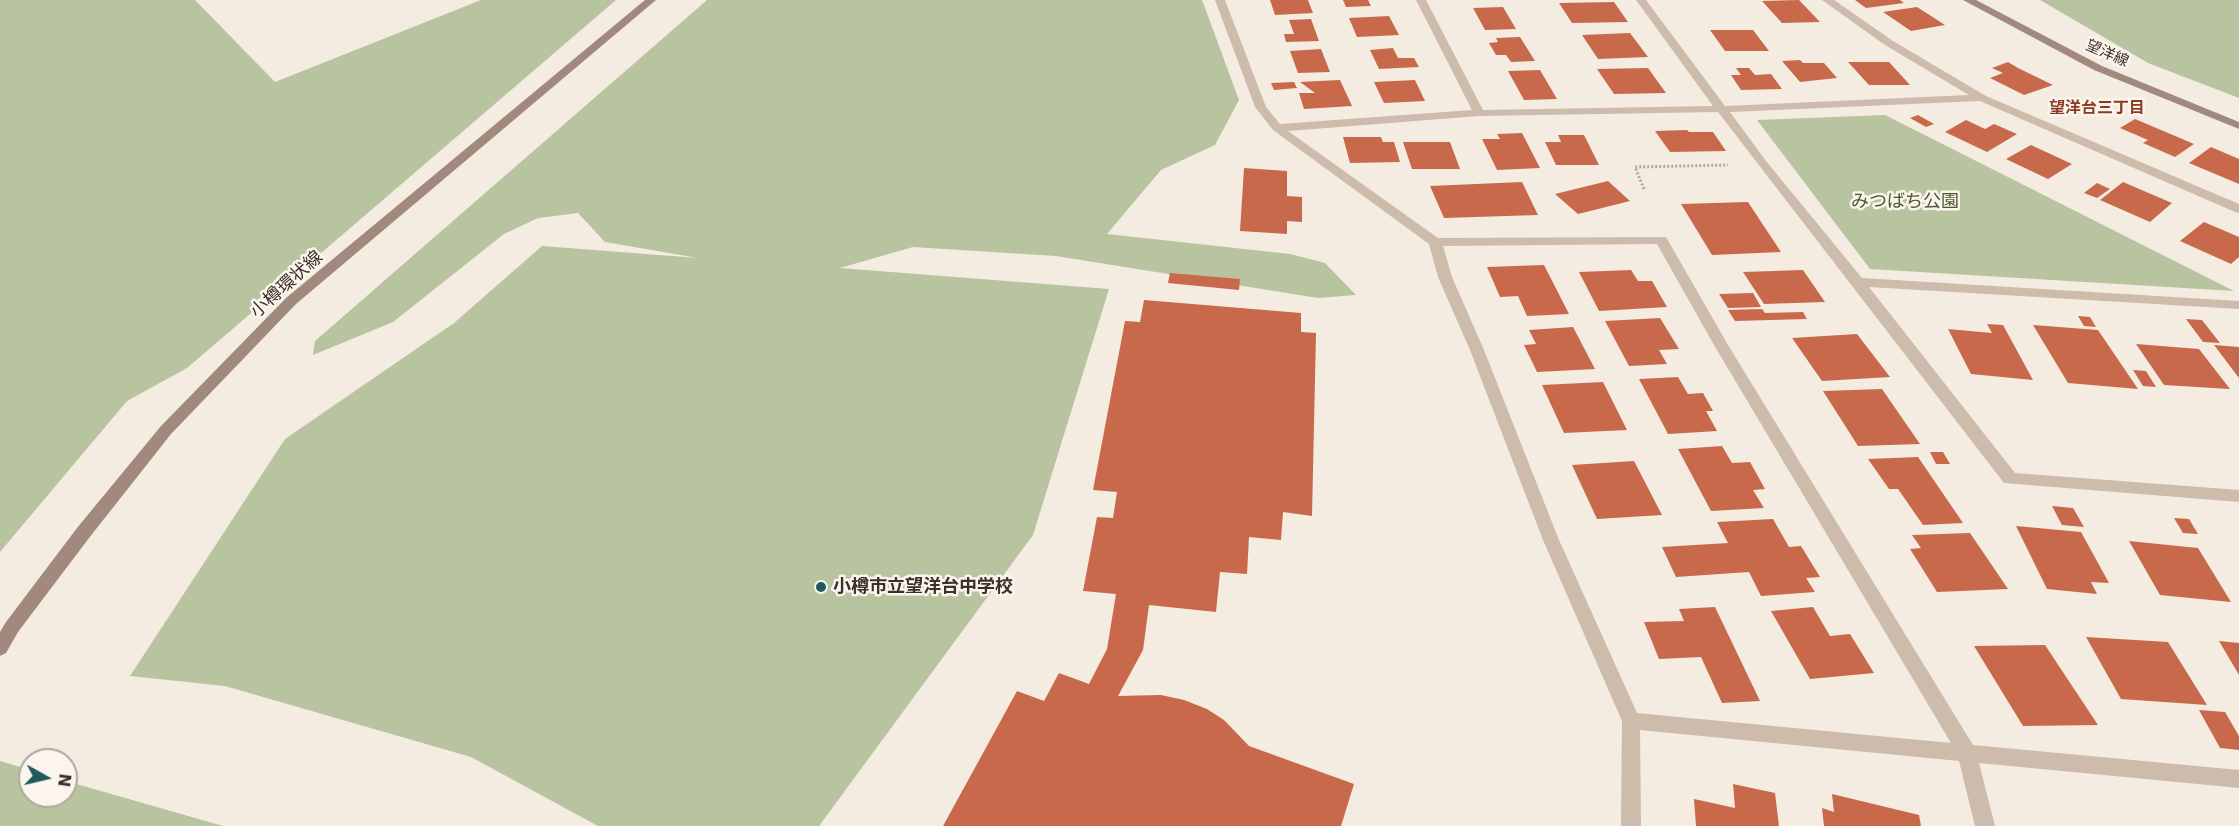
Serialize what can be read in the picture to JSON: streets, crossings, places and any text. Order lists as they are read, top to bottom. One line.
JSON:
{"streets":{"main road":["望洋線","小樽環状線"]},"districts":["望洋台三丁目"],"parks":["みつばち公園"],"places":["小樽市立望洋台中学校"],"north":"right"}
